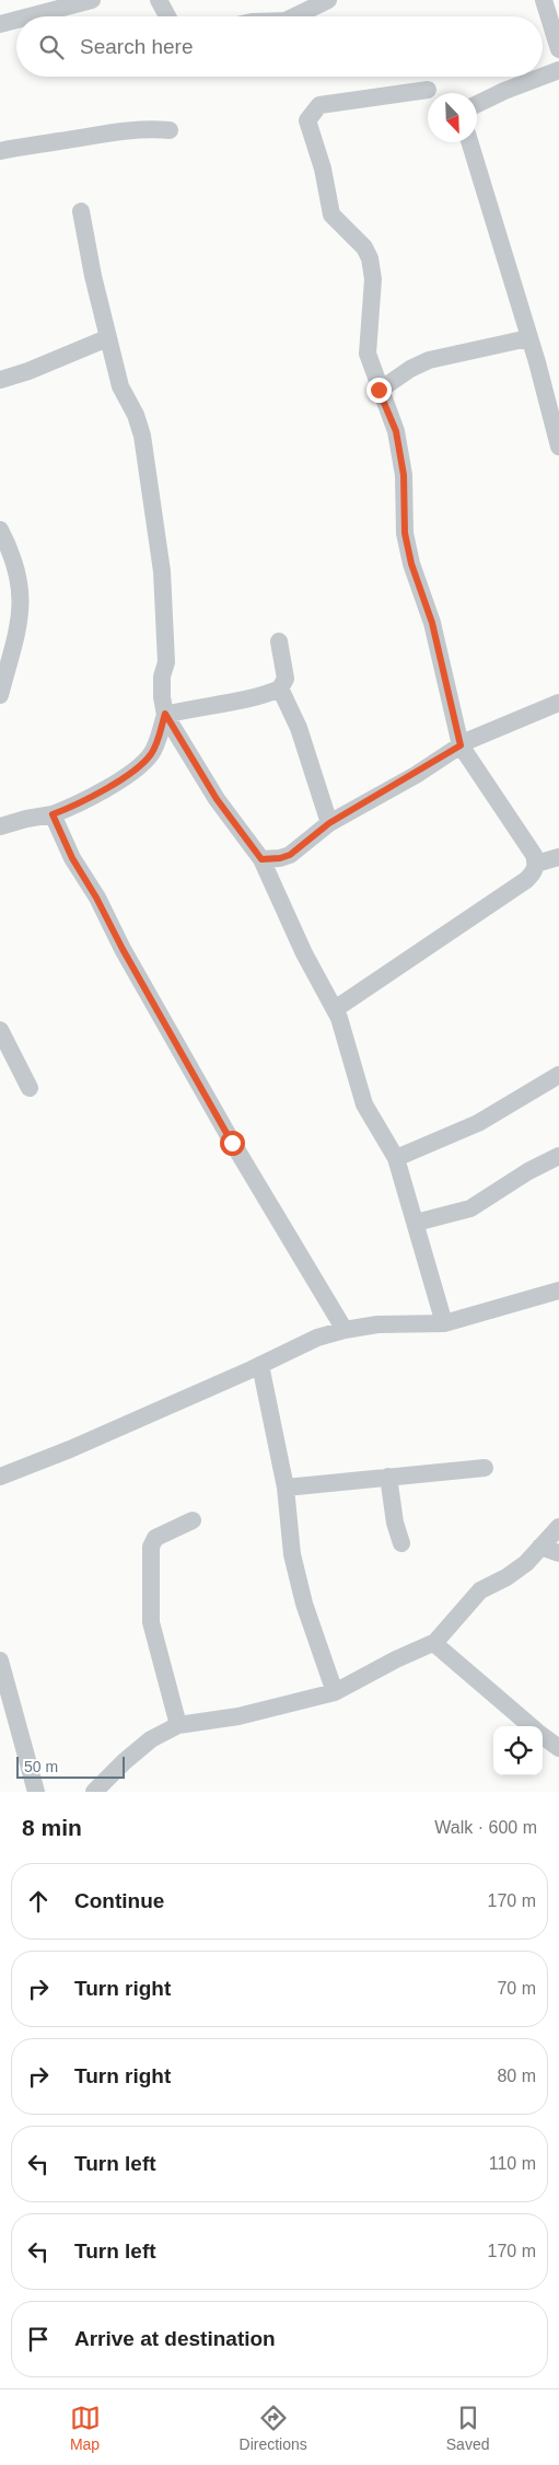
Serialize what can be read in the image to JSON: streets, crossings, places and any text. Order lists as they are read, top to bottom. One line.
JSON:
{"scale_bar":"50 m","north":"bottom right","page":{"search":"Search here","scale":"50 m","heading":["8 min","Walk · 600 m"],"list":[["Continue","170 m"],["Turn right","70 m"],["Turn right","80 m"],["Turn left","110 m"],["Turn left","170 m"],"Arrive at destination"],"nav":["Map","Directions","Saved"]}}
